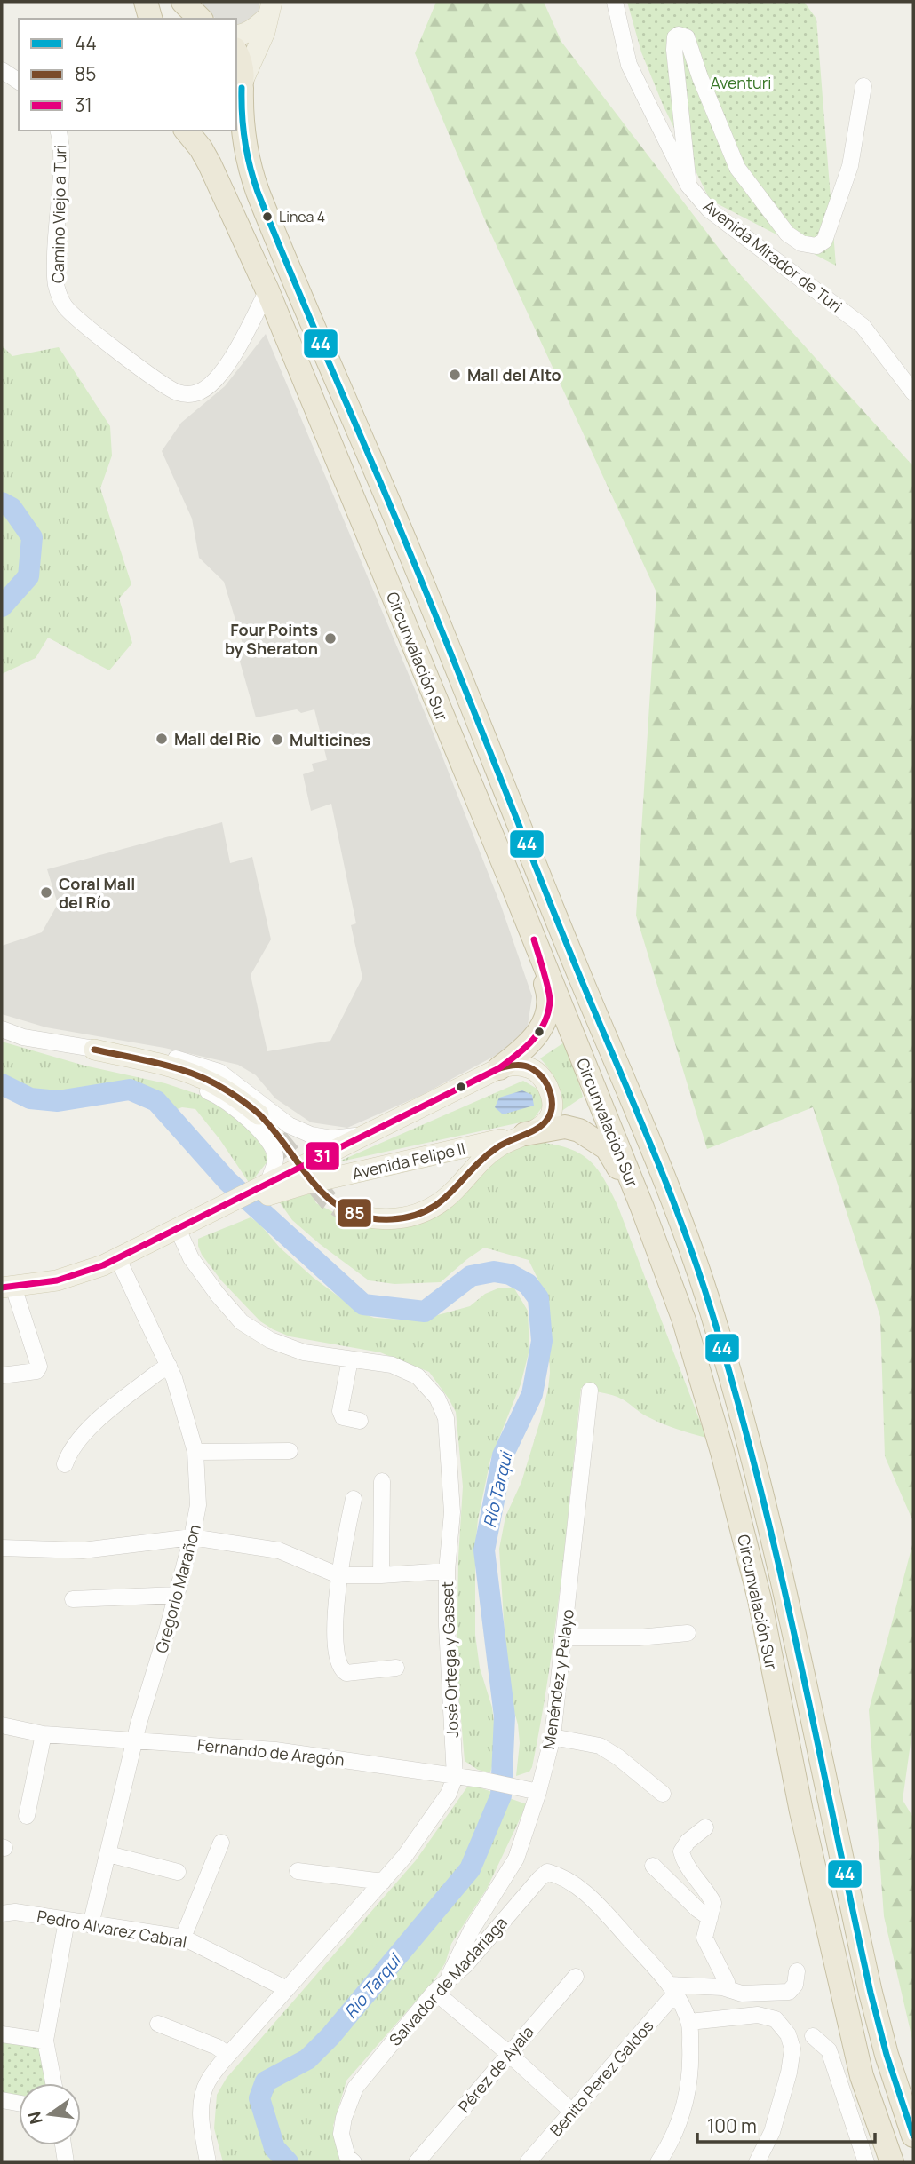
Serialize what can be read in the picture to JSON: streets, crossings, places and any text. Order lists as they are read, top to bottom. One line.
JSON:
{"streets":{"highway":["Circunvalación Sur"],"main road":["Avenida Felipe II"],"street":["Camino Viejo a Turi","Avenida Mirador de Turi","Gregorio Marañon","José Ortega y Gasset","Menéndez y Pelayo","Fernando de Aragón","Pedro Alvarez Cabral","Salvador de Madariaga","Pérez de Ayala","Benito Perez Galdos"]},"crossings":[["Camino Viejo a Turi","Circunvalación Sur"],["Avenida Felipe II","Gregorio Marañon"],["Avenida Felipe II","José Ortega y Gasset"],["Gregorio Marañon","Fernando de Aragón"],["Gregorio Marañon","Pedro Alvarez Cabral"],["José Ortega y Gasset","Fernando de Aragón"],["José Ortega y Gasset","Pedro Alvarez Cabral"],["Menéndez y Pelayo","Fernando de Aragón"],["Menéndez y Pelayo","Salvador de Madariaga"],["Salvador de Madariaga","Benito Perez Galdos"]],"water":["Río Tarqui"],"parks":["Aventuri"],"places":["Linea 4","Mall del Alto","Four Points by Sheraton","Mall del Rio","Multicines","Coral Mall del Río"],"lines":["transit line 44","transit line 31","transit line 85"],"legend":["44","85","31"],"scale_bar":"100 m","north":"left"}
